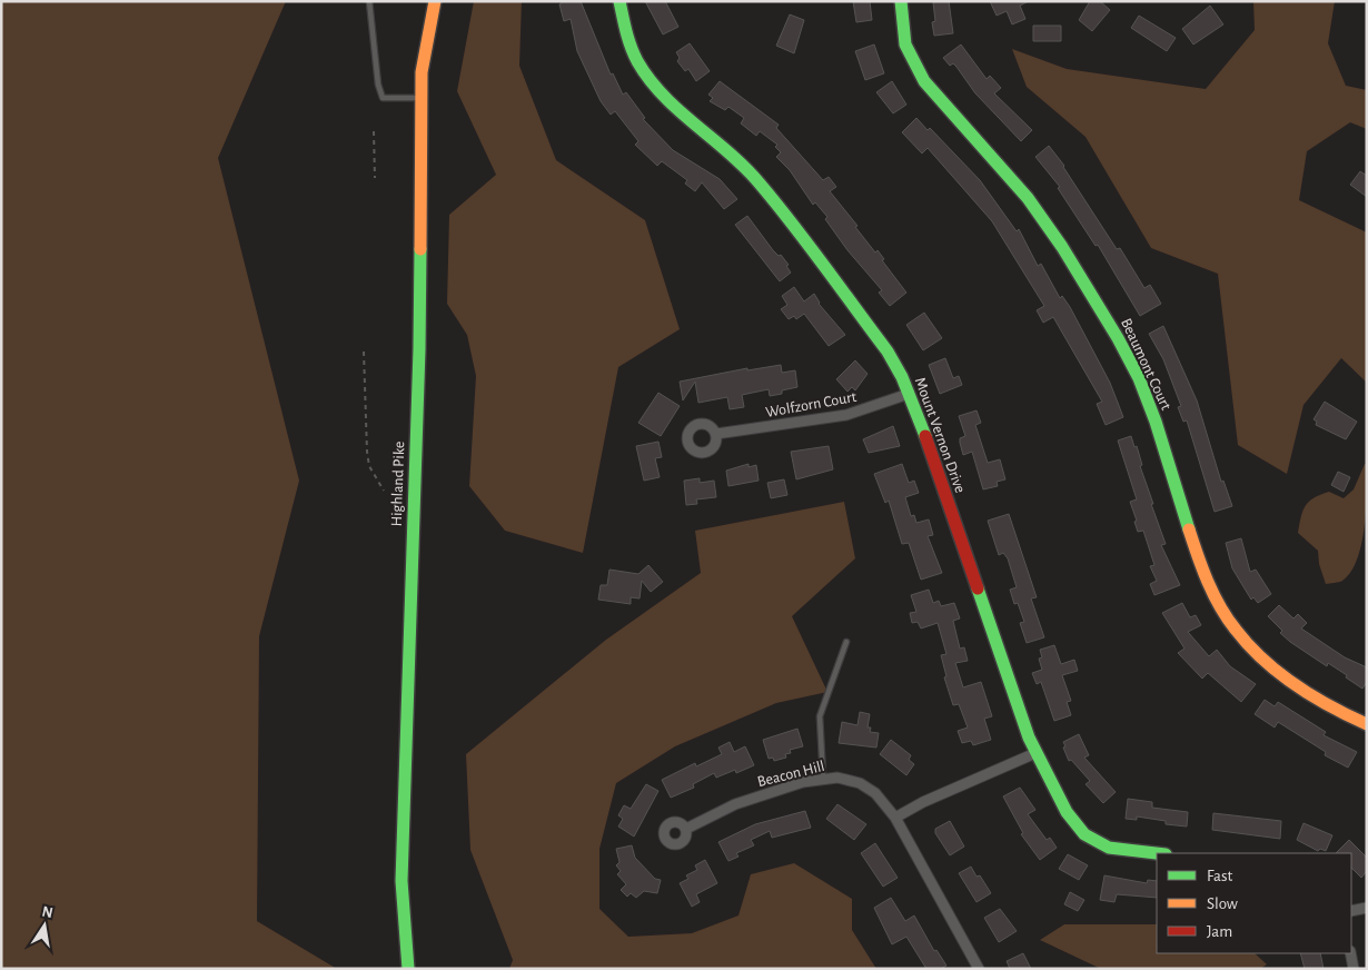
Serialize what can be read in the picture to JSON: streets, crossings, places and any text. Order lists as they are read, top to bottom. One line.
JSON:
{"streets":{"street":["Beaumont Court","Wolfzorn Court","Mount Vernon Drive","Highland Pike","Beacon Hill"]},"crossings":[["Wolfzorn Court","Mount Vernon Drive"]],"legend":["Fast","Slow","Jam"],"north":"top"}
